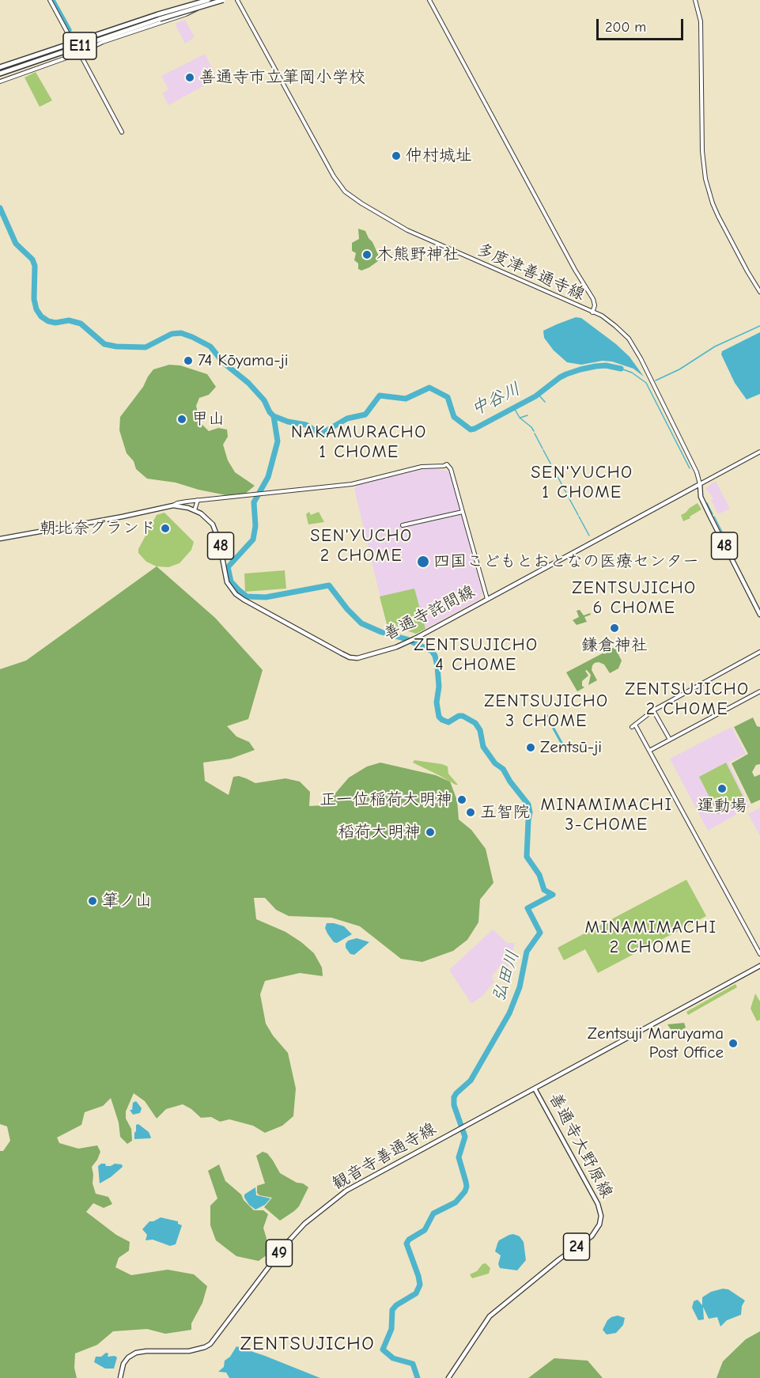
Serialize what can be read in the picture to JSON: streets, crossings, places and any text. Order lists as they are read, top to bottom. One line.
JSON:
{"streets":{"highway":["E11"],"main road":["48","善通寺詫間線","善通寺大野原線","観音寺善通寺線","24","49"],"street":["多度津善通寺線"]},"crossings":[["多度津善通寺線","48"],["多度津善通寺線","善通寺詫間線"],["48","善通寺詫間線"],["善通寺大野原線","観音寺善通寺線"]],"districts":["NAKAMURACHO 1 CHOME","SEN'YUCHO 1 CHOME","SEN'YUCHO 2 CHOME","ZENTSUJICHO 6 CHOME","ZENTSUJICHO 4 CHOME","ZENTSUJICHO 2 CHOME","ZENTSUJICHO 3 CHOME","MINAMIMACHI 3-CHOME","MINAMIMACHI 2 CHOME","ZENTSUJICHO"],"water":["中谷川","弘田川"],"places":["善通寺市立筆岡小学校","仲村城址","木熊野神社","74 Kōyama-ji","甲山","朝比奈グランド","四国こどもとおとなの医療センター","鎌倉神社","Zentsū-ji","運動場","正一位稲荷大明神","五智院","稻荷大明神","筆ノ山","Zentsuji Maruyama Post Office"],"scale_bar":"200 m"}
